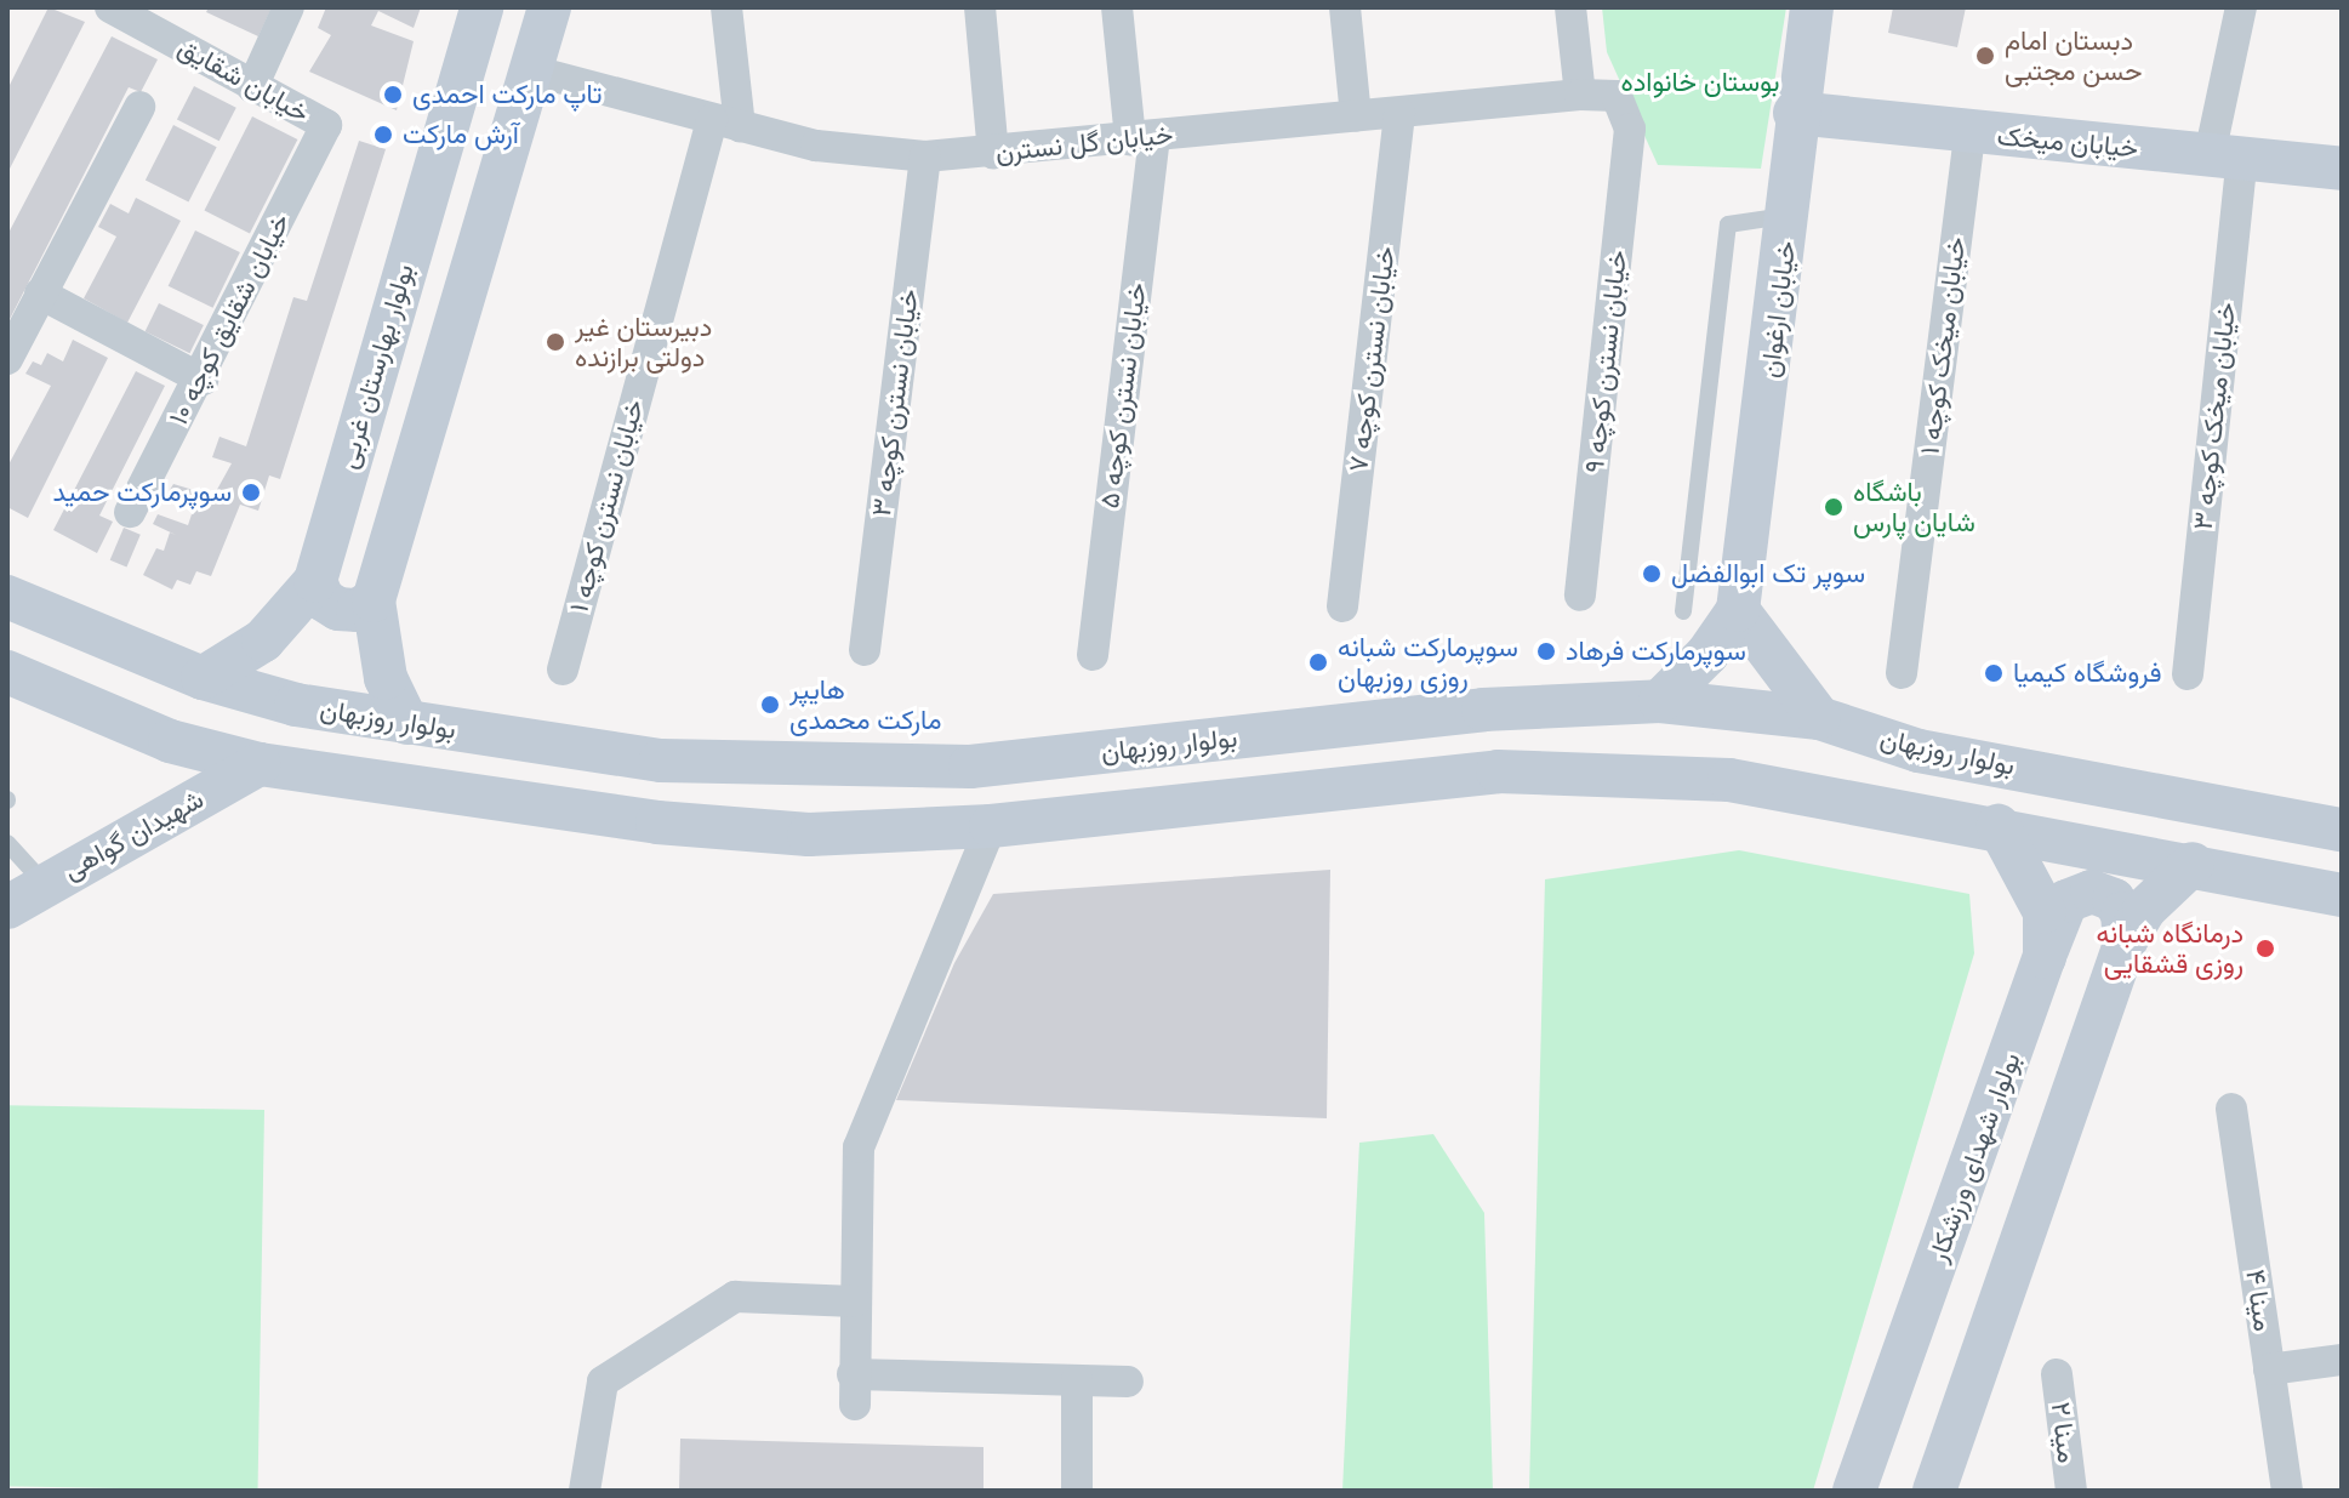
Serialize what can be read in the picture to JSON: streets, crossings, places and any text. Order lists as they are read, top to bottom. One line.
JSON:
{"streets":{"main road":["خیابان میخک","خیابان ارغوان","بولوار بهارستان غربی","بولوار روزبهان","شهیدان گواهی","بولوار شهدای ورزشکار"],"street":["خیابان شقایق","خیابان گل نسترن","خیابان شقایق کوچه ۱۰","خیابان میخک کوچه ۱","خیابان نسترن کوچه ۷","خیابان نسترن کوچه ۹","خیابان نسترن کوچه ۵","خیابان نسترن کوچه ۳","خیابان میخک کوچه ۳","خیابان نسترن کوچه ۱","مینا ۴","مینا ۲"]},"crossings":[["خیابان شقایق","خیابان شقایق کوچه ۱۰"],["خیابان میخک","خیابان ارغوان"],["خیابان میخک","خیابان میخک کوچه ۱"],["خیابان میخک","خیابان میخک کوچه ۳"],["خیابان گل نسترن","خیابان نسترن کوچه ۷"],["خیابان گل نسترن","خیابان نسترن کوچه ۹"],["خیابان گل نسترن","خیابان نسترن کوچه ۵"],["خیابان گل نسترن","خیابان نسترن کوچه ۳"],["خیابان گل نسترن","خیابان نسترن کوچه ۱"],["بولوار بهارستان غربی","بولوار روزبهان"]],"parks":["بوستان خانواده"],"places":["دبستان امام حسن مجتبی","تاپ مارکت احمدی","آرش مارکت","دبیرستان غیر دولتی برازنده","سوپرمارکت حمید","باشگاه شایان پارس","سوپر تک ابوالفضل","سوپرمارکت فرهاد","سوپرمارکت شبانه روزی روزبهان","فروشگاه کیمیا","هایپر مارکت محمدی","درمانگاه شبانه روزی قشقایی"]}
